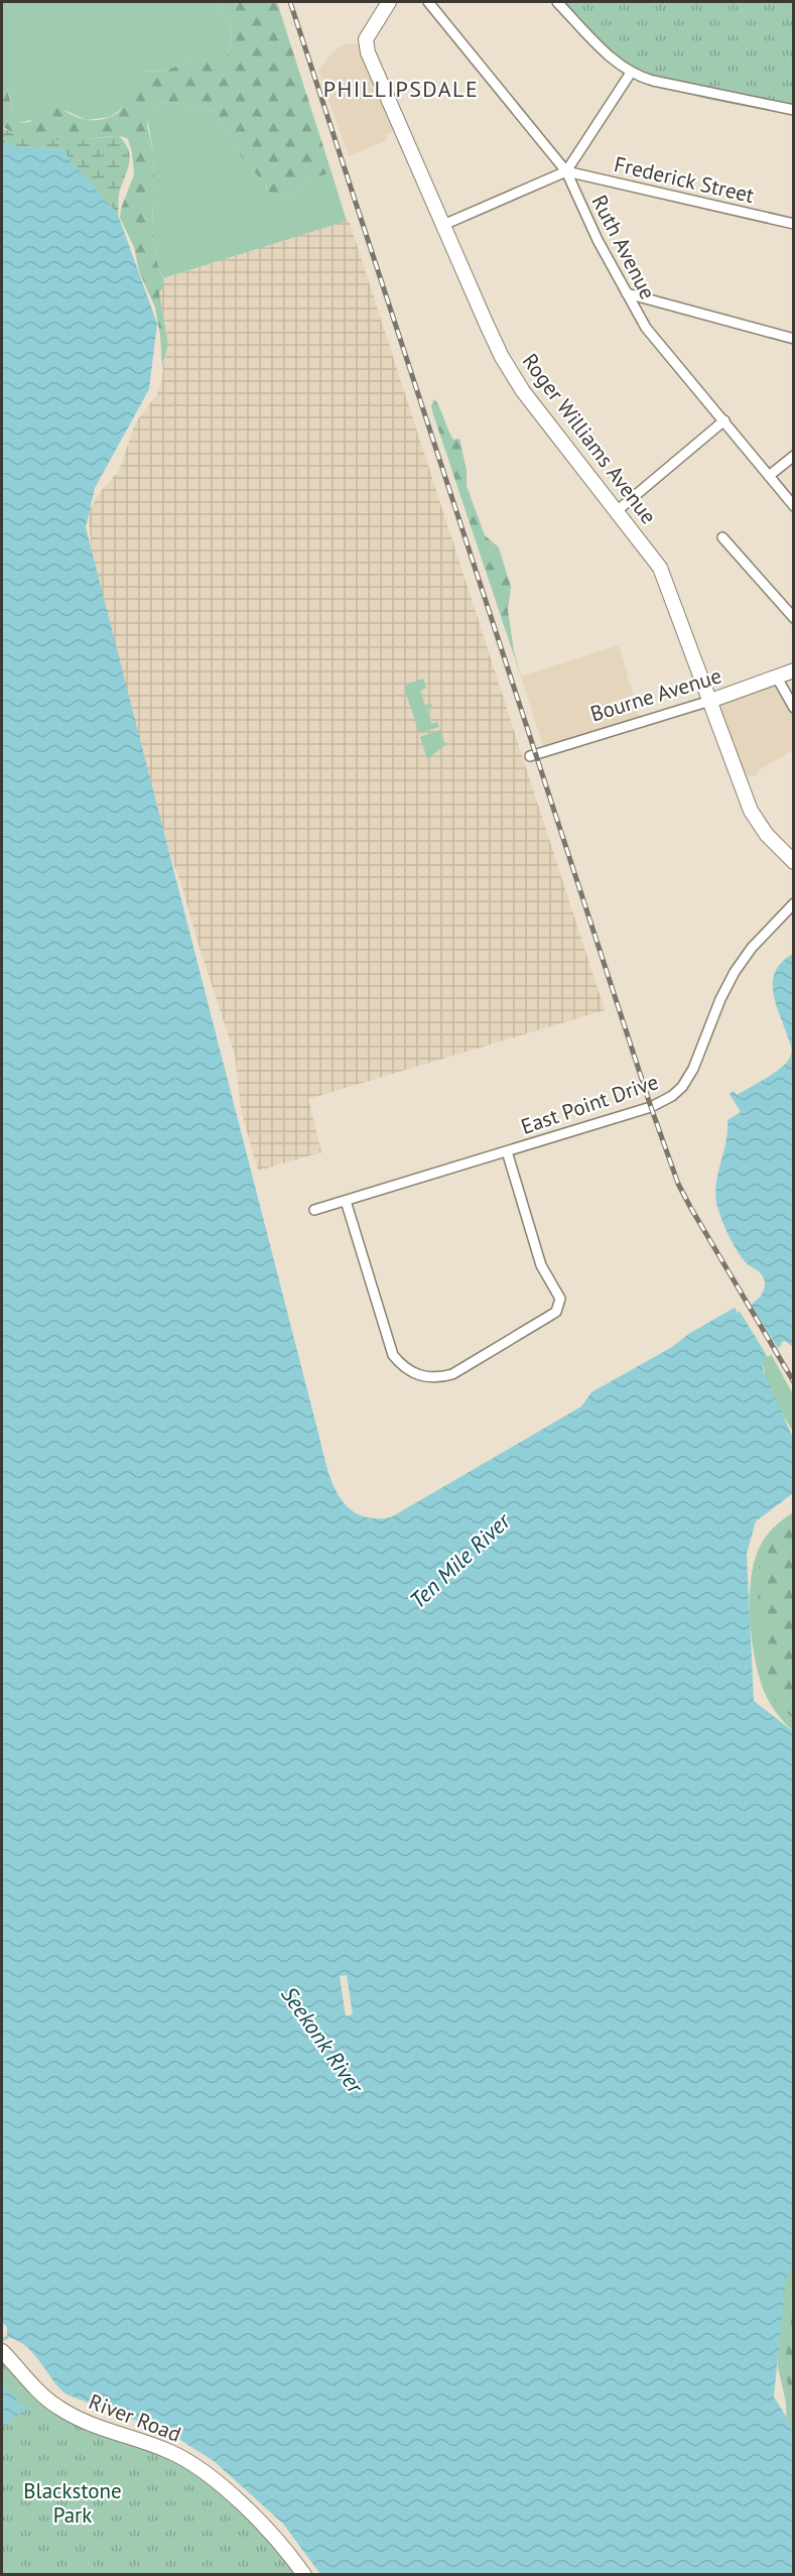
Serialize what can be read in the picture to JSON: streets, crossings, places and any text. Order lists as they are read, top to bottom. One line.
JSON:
{"streets":{"main road":["Roger Williams Avenue","Bourne Avenue","River Road"],"street":["Frederick Street","Ruth Avenue","East Point Drive"]},"crossings":[["Frederick Street","Ruth Avenue"],["Roger Williams Avenue","Bourne Avenue"]],"districts":["PHILLIPSDALE"],"water":["Ten Mile River","Seekonk River"],"parks":["Blackstone Park"]}
